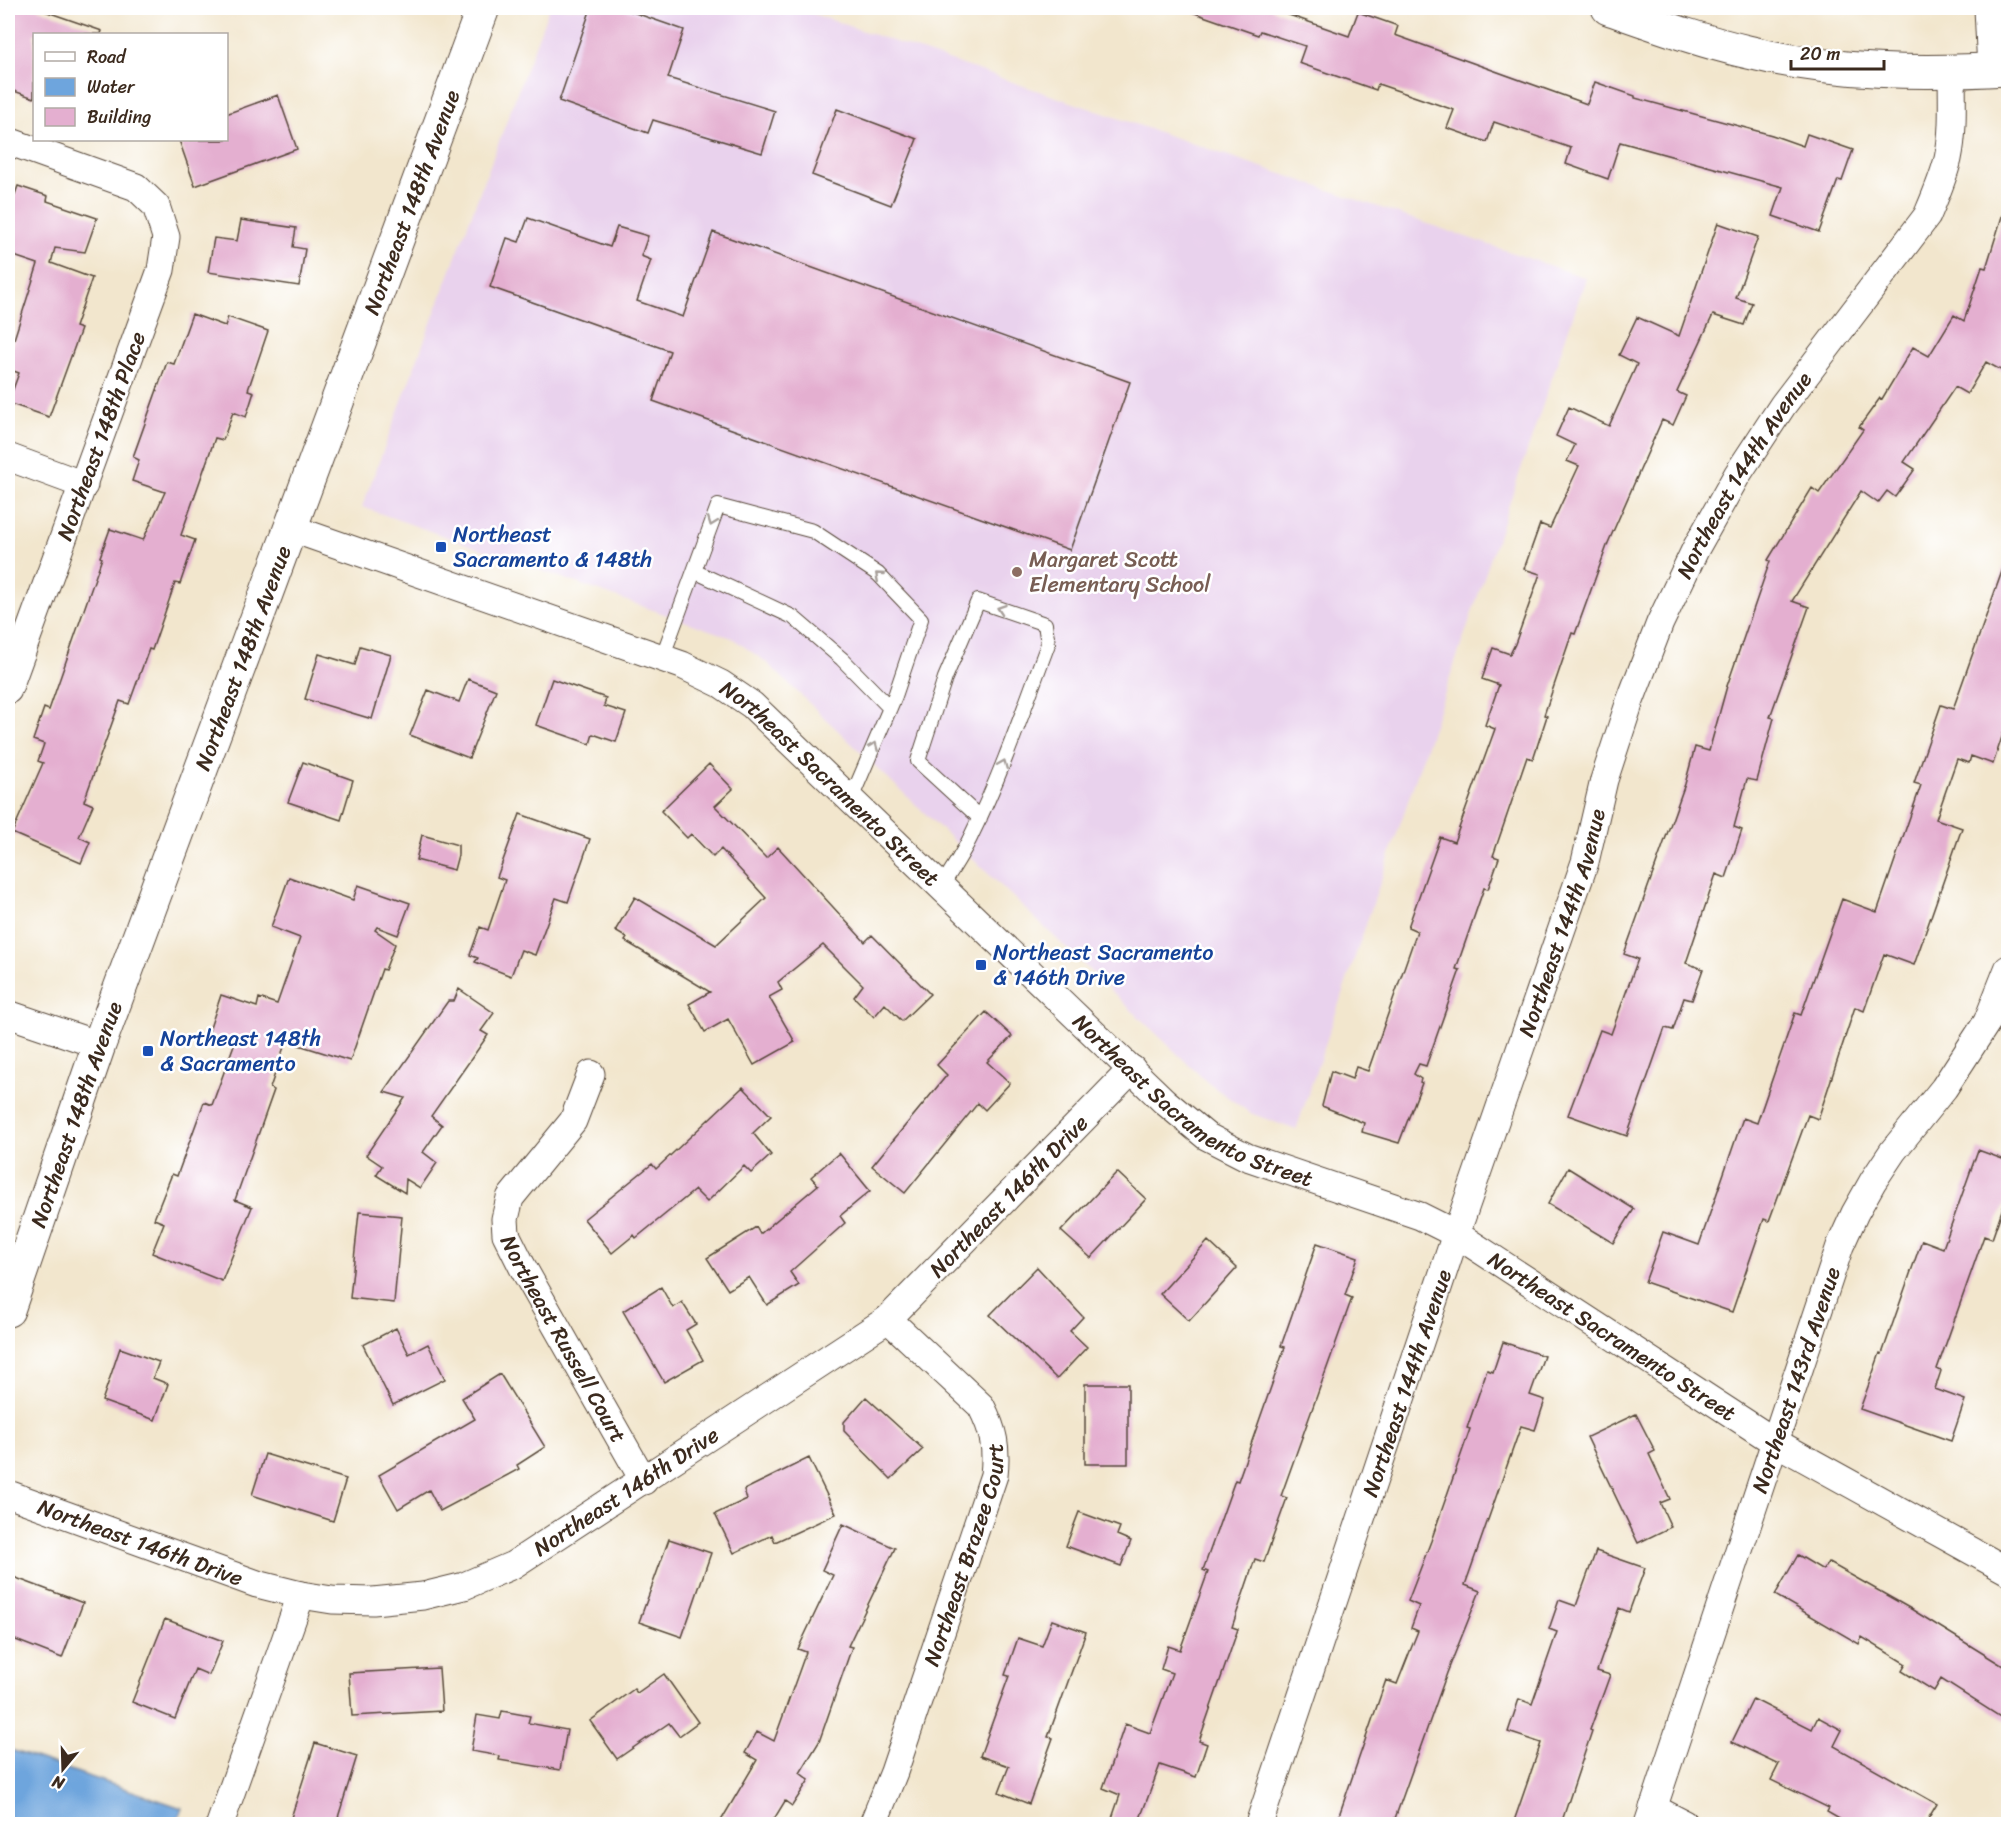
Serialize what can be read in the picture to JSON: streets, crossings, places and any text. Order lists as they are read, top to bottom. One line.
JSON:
{"streets":{"main road":["Northeast 148th Avenue"],"street":["Northeast 148th Place","Northeast 144th Avenue","Northeast Sacramento Street","Northeast 146th Drive","Northeast Russell Court","Northeast 143rd Avenue","Northeast Brazee Court"]},"crossings":[["Northeast 148th Avenue","Northeast Sacramento Street"],["Northeast 144th Avenue","Northeast Sacramento Street"],["Northeast Sacramento Street","Northeast 146th Drive"],["Northeast Sacramento Street","Northeast 143rd Avenue"],["Northeast 146th Drive","Northeast Russell Court"],["Northeast 146th Drive","Northeast Brazee Court"]],"places":{"transit":["Northeast Sacramento & 148th","Northeast Sacramento & 146th Drive","Northeast 148th & Sacramento"],"other":["Margaret Scott Elementary School"]},"legend":["Road","Water","Building"],"scale_bar":"20 m","north":"bottom"}
